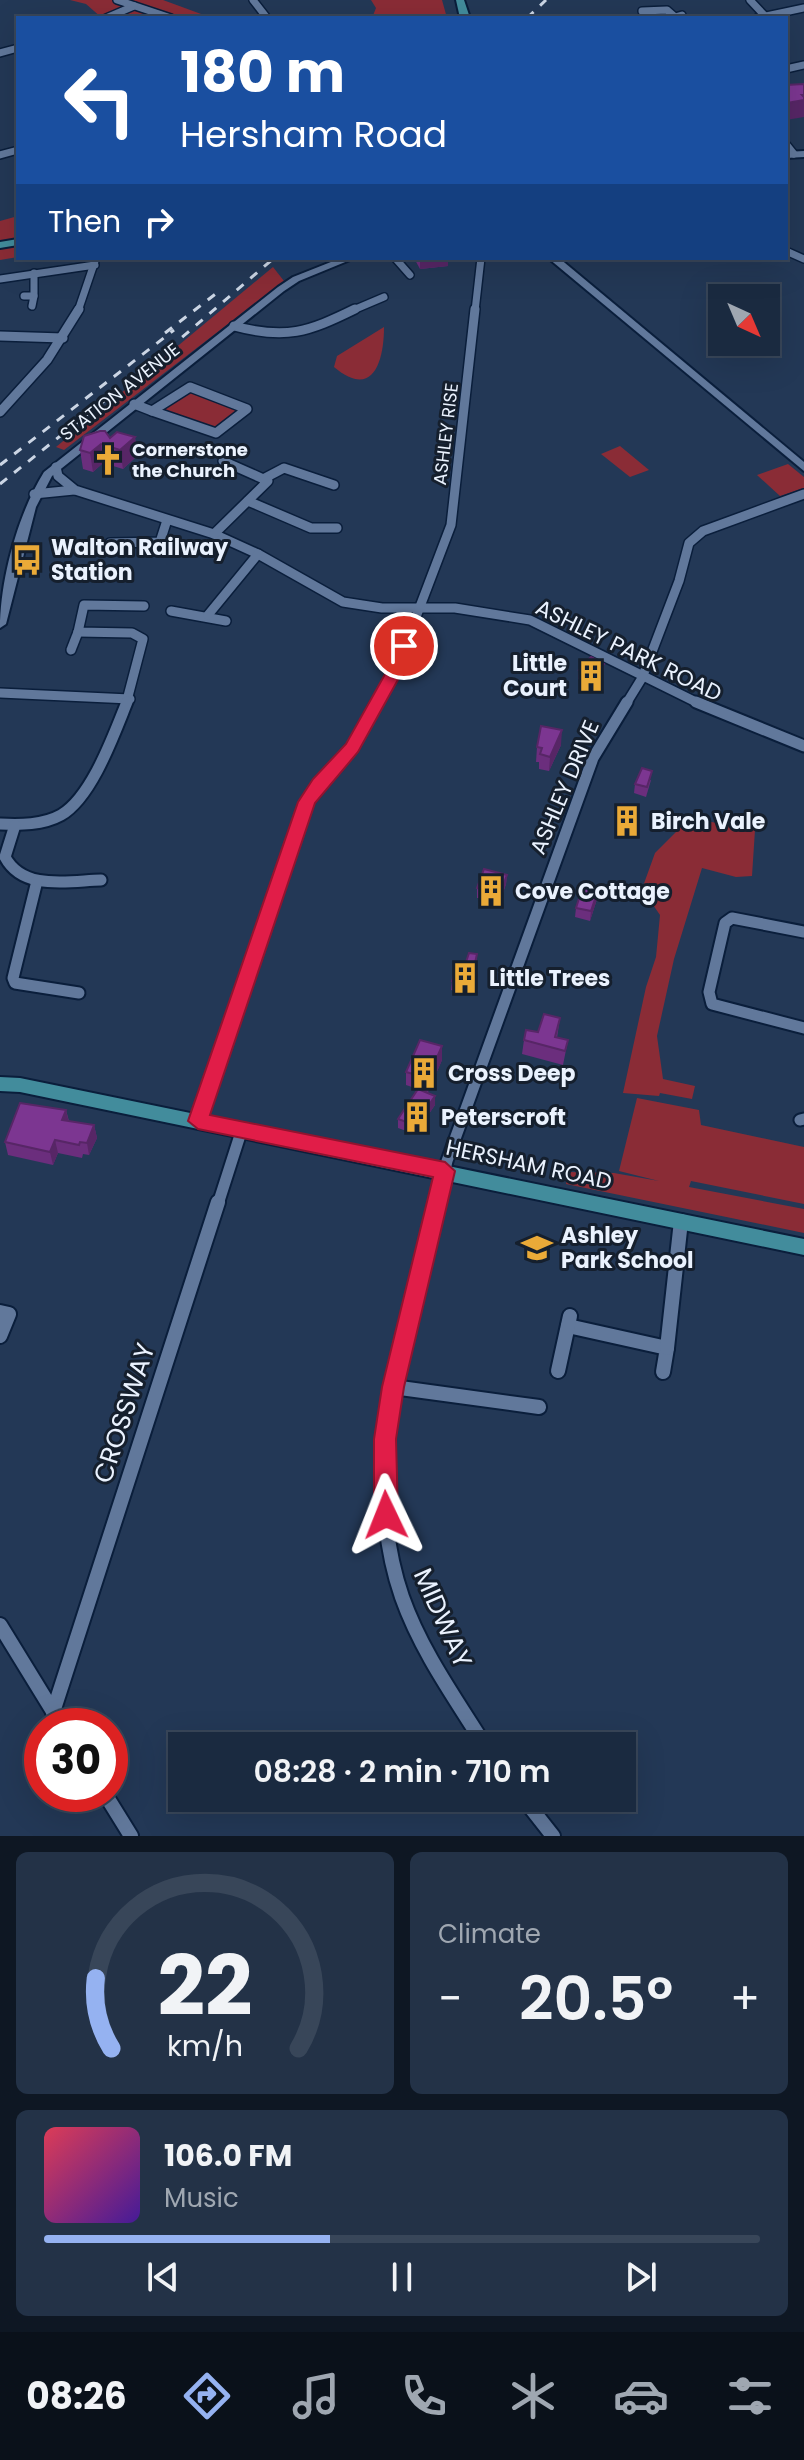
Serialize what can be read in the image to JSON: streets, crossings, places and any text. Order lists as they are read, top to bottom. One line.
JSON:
{"streets":{"main road":["HERSHAM ROAD"],"street":["STATION AVENUE","ASHLEY RISE","ASHLEY PARK ROAD","ASHLEY DRIVE","CROSSWAY","MIDWAY"]},"crossings":[["STATION AVENUE","ASHLEY PARK ROAD"],["ASHLEY RISE","ASHLEY PARK ROAD"],["ASHLEY RISE","HERSHAM ROAD"],["ASHLEY PARK ROAD","ASHLEY DRIVE"],["ASHLEY DRIVE","HERSHAM ROAD"],["ASHLEY DRIVE","MIDWAY"],["HERSHAM ROAD","CROSSWAY"],["HERSHAM ROAD","MIDWAY"]],"places":{"church":["Cornerstone the Church"],"bus stop":["Walton Railway Station"],"building":["Little Court","Birch Vale","Cove Cottage","Little Trees","Cross Deep","Peterscroft"],"school or university":["Ashley Park School"]},"north":"bottom right","page":{"turn":["180 m","Hersham Road"],"then":"Then","limit":"30","trip":"08:28 · 2 min · 710 m","tile":"Climate","heat":["−","20.5°","+"],"song":["106.0 FM","Music"],"tabs":"08:26","gauge":["22","km/h"]}}
